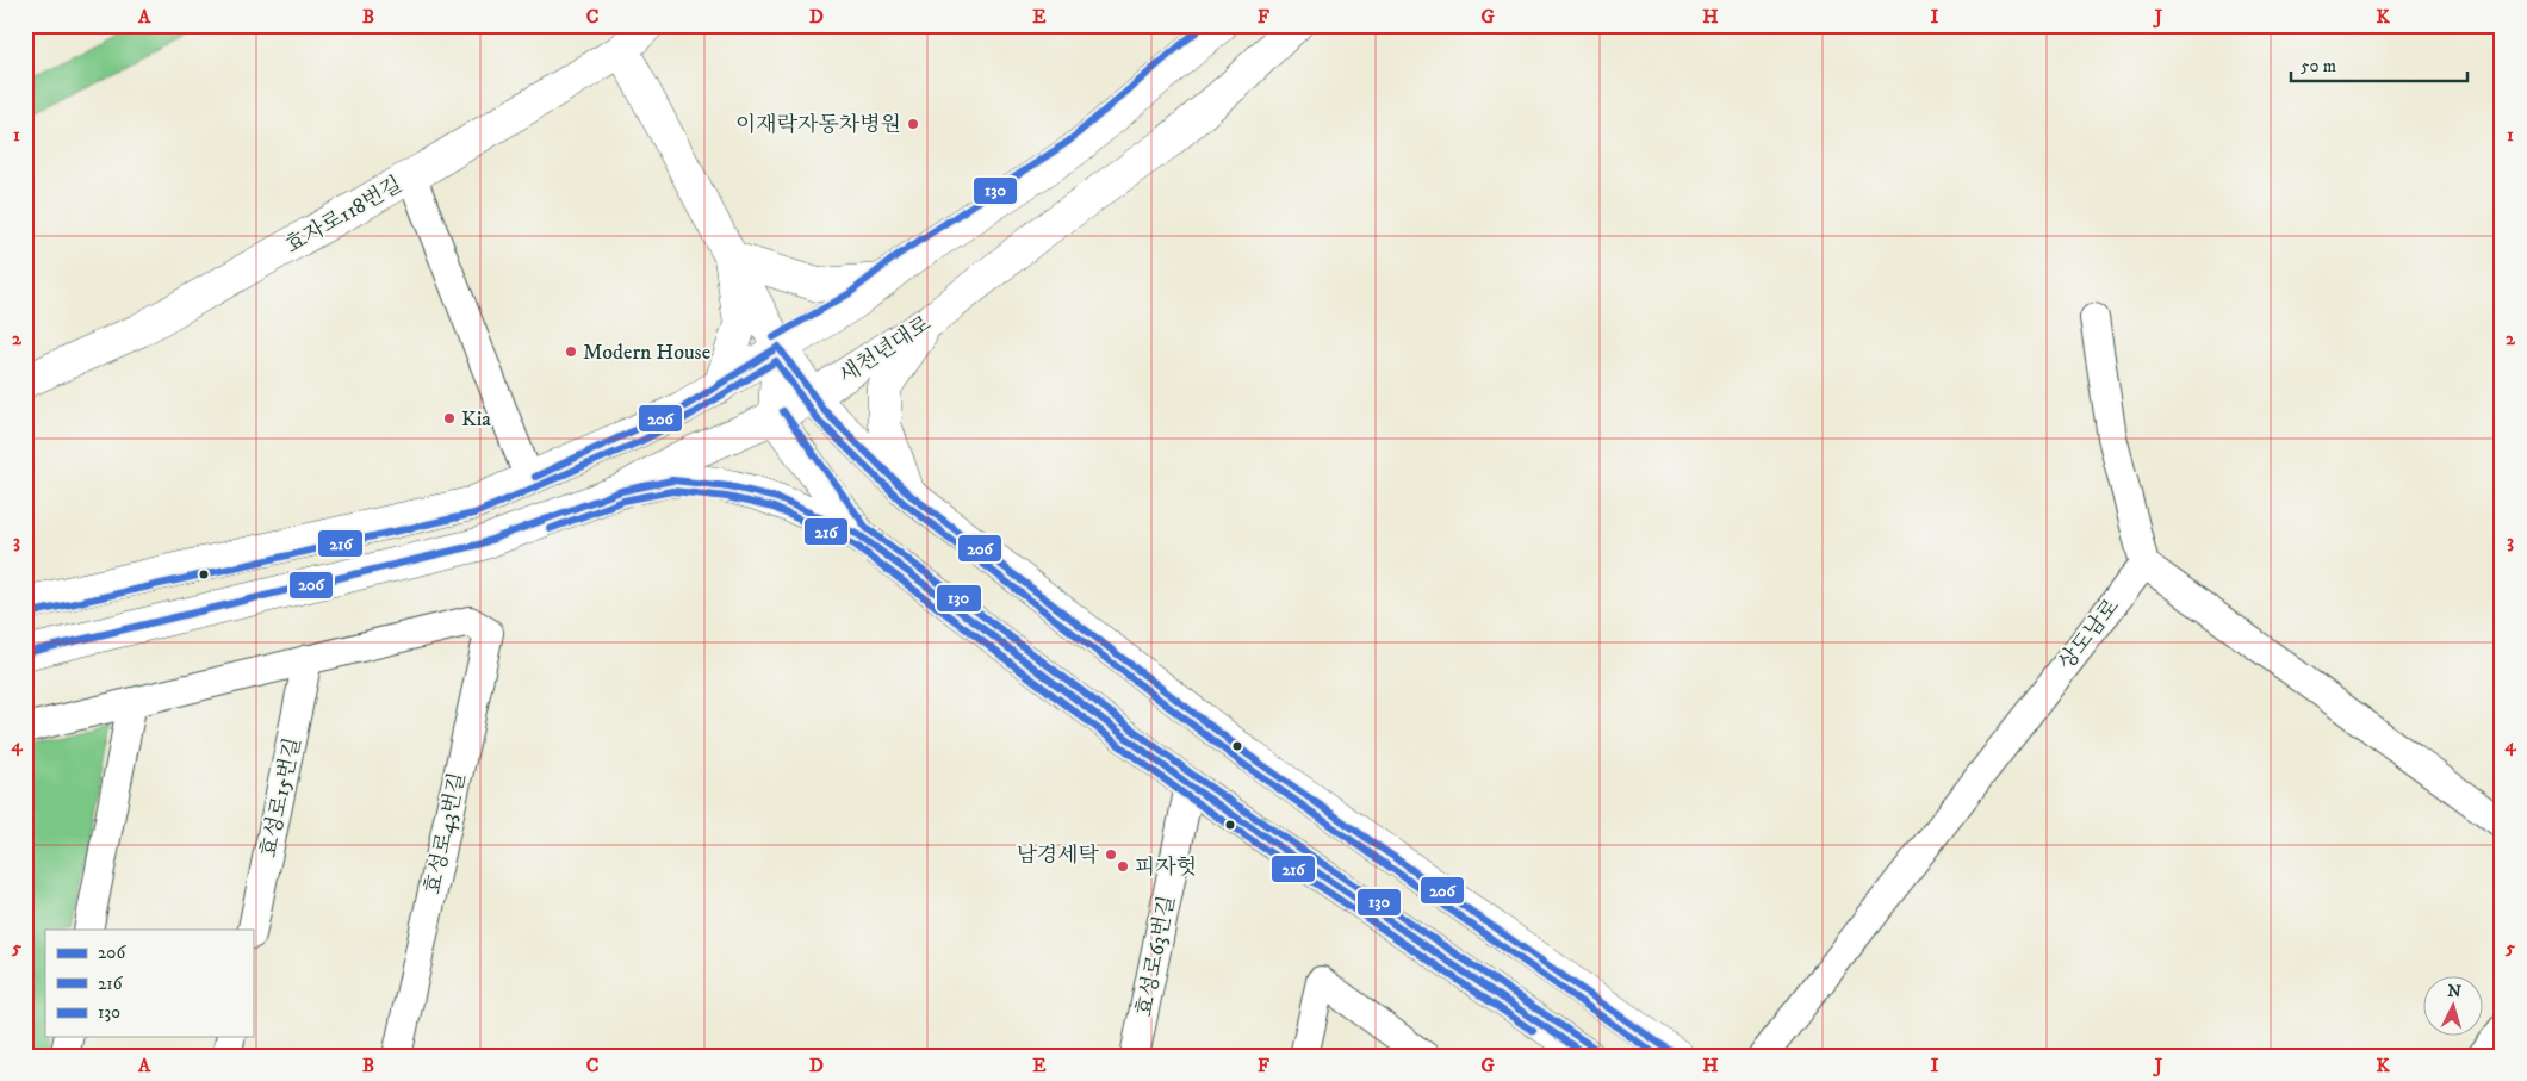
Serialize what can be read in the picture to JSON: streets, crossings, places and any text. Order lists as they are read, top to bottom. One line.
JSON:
{"streets":{"main road":["효자로118번길","새천년대로"],"street":["상도남로","효성로15번길","효성로43번길","효성로63번길"]},"crossings":[["효성로15번길","효성로43번길"]],"places":["이재락자동차병원","Modern House","Kia","남경세탁","피자헛"],"lines":["transit line 130","transit line 206","transit line 216"],"legend":["206","216","130"],"scale_bar":"50 m","north":"top","grid":{"columns":["A","B","C","D","E","F","G","H","I","J","K"],"rows":["1","2","3","4","5"]}}
